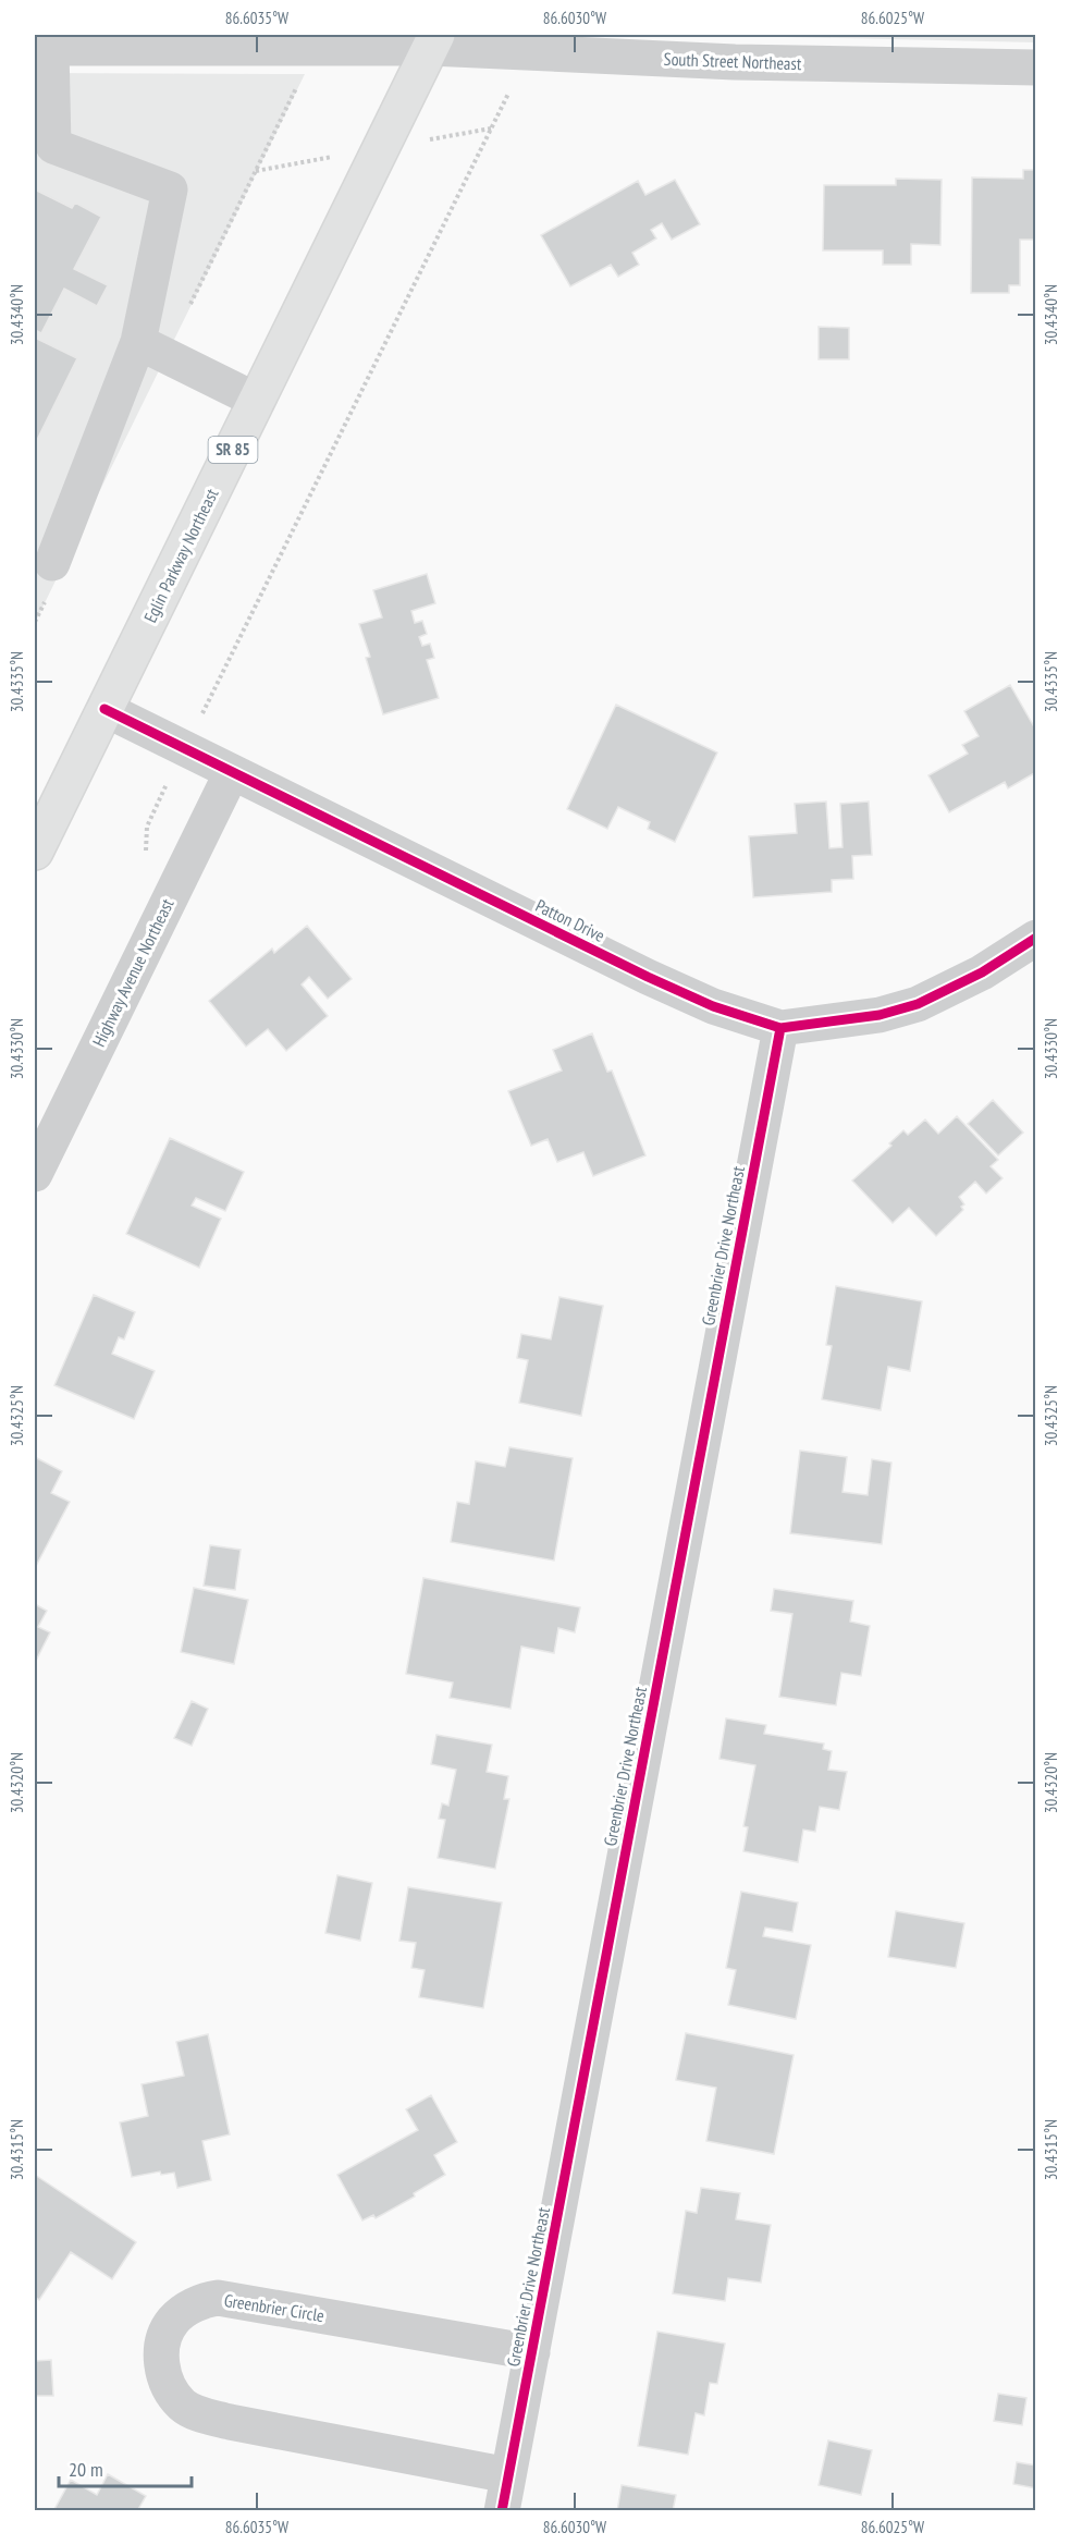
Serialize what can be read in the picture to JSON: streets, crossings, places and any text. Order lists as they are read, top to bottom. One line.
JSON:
{"streets":{"highway":["SR 85","Eglin Parkway Northeast"],"street":["South Street Northeast","Patton Drive","Highway Avenue Northeast","Greenbrier Drive Northeast","Greenbrier Circle"]},"crossings":[["South Street Northeast","Eglin Parkway Northeast"],["Eglin Parkway Northeast","Patton Drive"],["Patton Drive","Highway Avenue Northeast"],["Patton Drive","Greenbrier Drive Northeast"],["Greenbrier Drive Northeast","Greenbrier Circle"]],"scale_bar":"20 m","coordinates":["86.6035°W","86.6030°W","86.6025°W","30.4340°N","30.4335°N","30.4330°N","30.4325°N","30.4320°N","30.4315°N"]}
